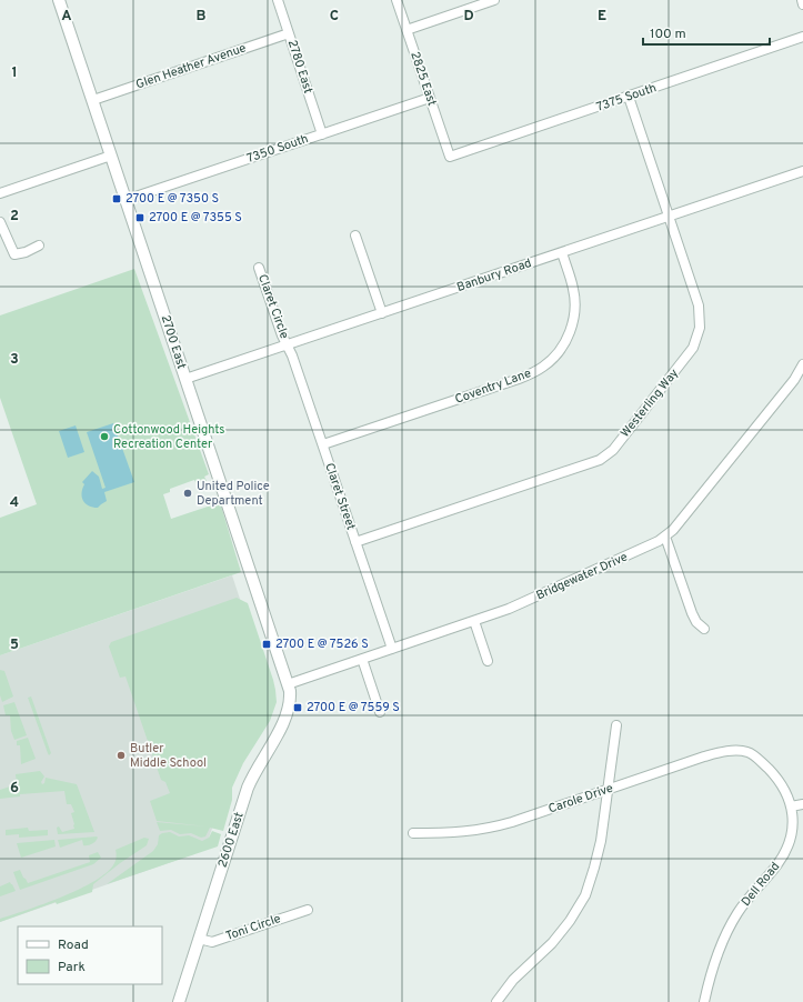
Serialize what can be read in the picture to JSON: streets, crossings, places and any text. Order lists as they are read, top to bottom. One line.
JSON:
{"streets":{"street":["Glen Heather Avenue","2780 East","2825 East","7375 South","7350 South","Banbury Road","Claret Circle","2700 East","Coventry Lane","Westerling Way","Claret Street","Bridgewater Drive","Carole Drive","2600 East","Dell Road","Toni Circle"]},"crossings":[["Glen Heather Avenue","2780 East"],["Glen Heather Avenue","2700 East"],["2780 East","7350 South"],["2825 East","7375 South"],["2825 East","7350 South"],["7375 South","Westerling Way"],["7350 South","2700 East"],["Banbury Road","Claret Circle"],["Banbury Road","2700 East"],["Banbury Road","Coventry Lane"],["Banbury Road","Westerling Way"],["Banbury Road","Claret Street"],["Claret Circle","Claret Street"],["2700 East","Bridgewater Drive"],["2700 East","2600 East"],["Coventry Lane","Claret Street"],["Westerling Way","Claret Street"],["Claret Street","Bridgewater Drive"],["Bridgewater Drive","2600 East"],["Carole Drive","Dell Road"],["2600 East","Toni Circle"]],"places":{"transit":["2700 E @ 7350 S","2700 E @ 7355 S","2700 E @ 7526 S","2700 E @ 7559 S"],"other":["Cottonwood Heights Recreation Center","United Police Department","Butler Middle School"]},"legend":["Road","Park"],"scale_bar":"100 m","grid":{"columns":["A","B","C","D","E"],"rows":["1","2","3","4","5","6"]}}
